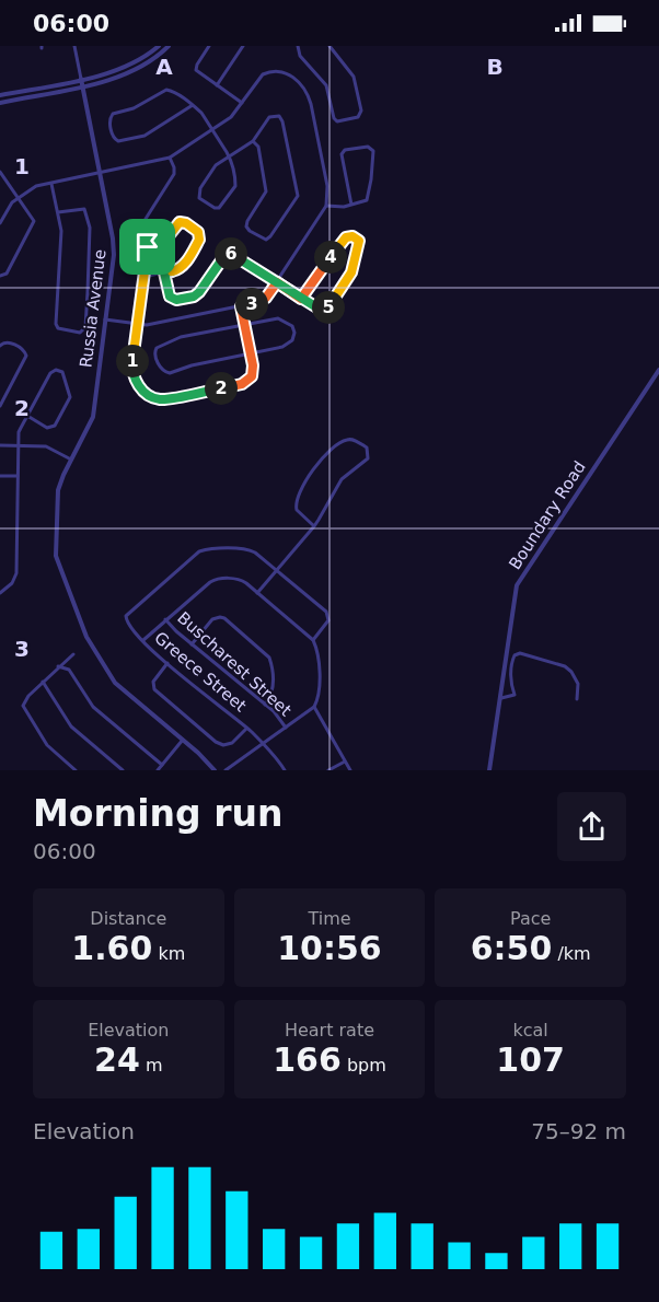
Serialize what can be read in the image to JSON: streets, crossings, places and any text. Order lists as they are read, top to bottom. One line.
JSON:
{"streets":{"street":["Russia Avenue","Boundary Road","Buscharest Street","Greece Street"]},"page":{"status":"06:00","pins":["6","4","3","5","1","2"],"heading":["Morning run","06:00"],"stats":[["Distance","1.60 km"],["Time","10:56"],["Pace","6:50 /km"],["Elevation","24 m"],["Heart rate","166 bpm"],["kcal","107"]],"chart":["Elevation","75–92 m"]},"grid":{"columns":["A","B"],"rows":["1","2","3"]}}
